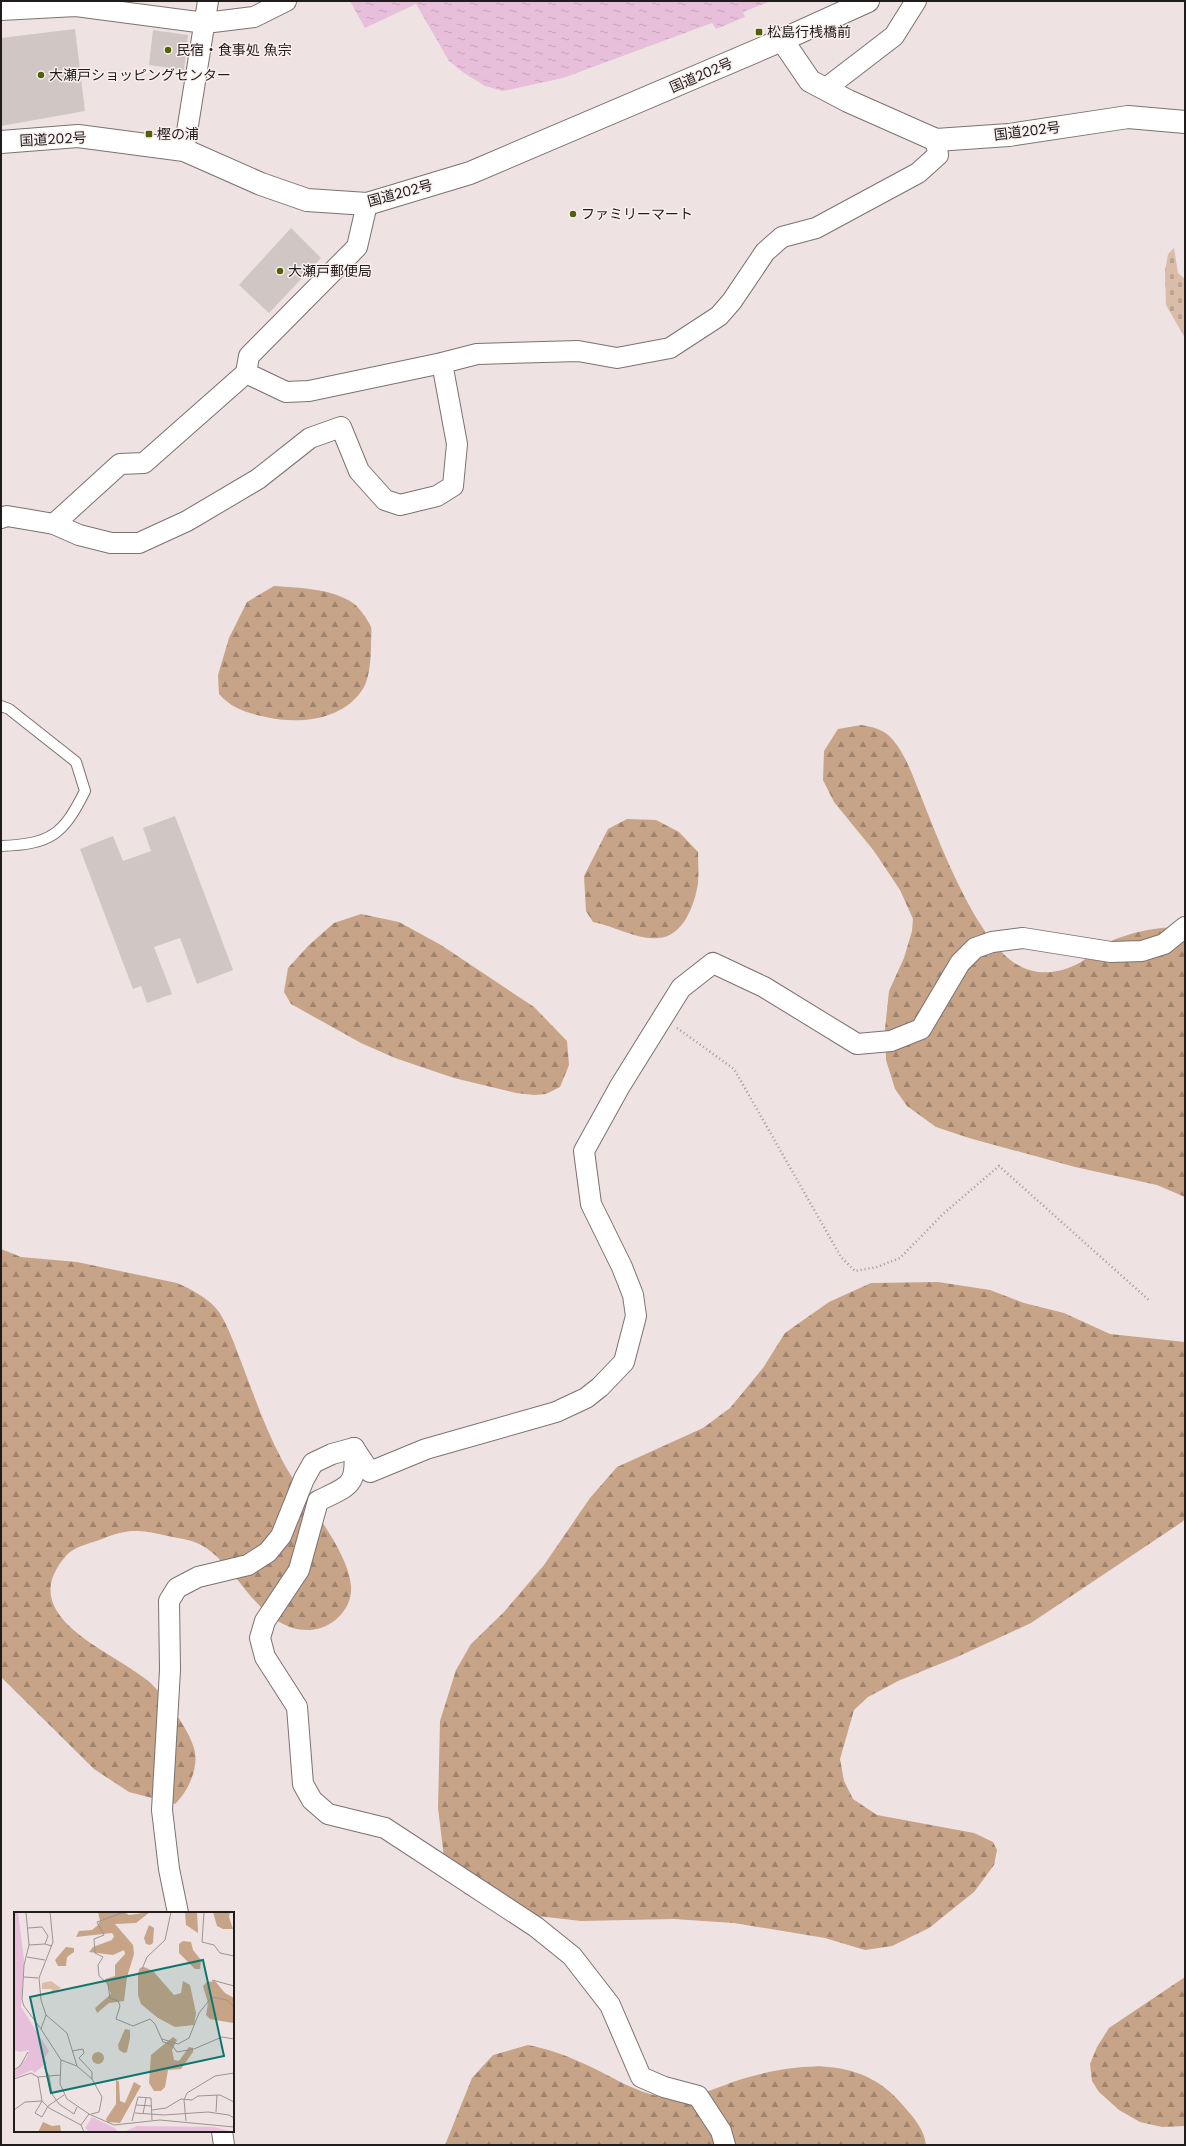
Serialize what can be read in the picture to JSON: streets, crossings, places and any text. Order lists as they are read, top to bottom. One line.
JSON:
{"streets":{"highway":["国道202号"]},"places":{"transit":["松島行桟橋前","樫の浦"],"other":["民宿・食事処 魚宗","大瀬戸ショッピングセンター","ファミリーマート","大瀬戸郵便局"]}}
